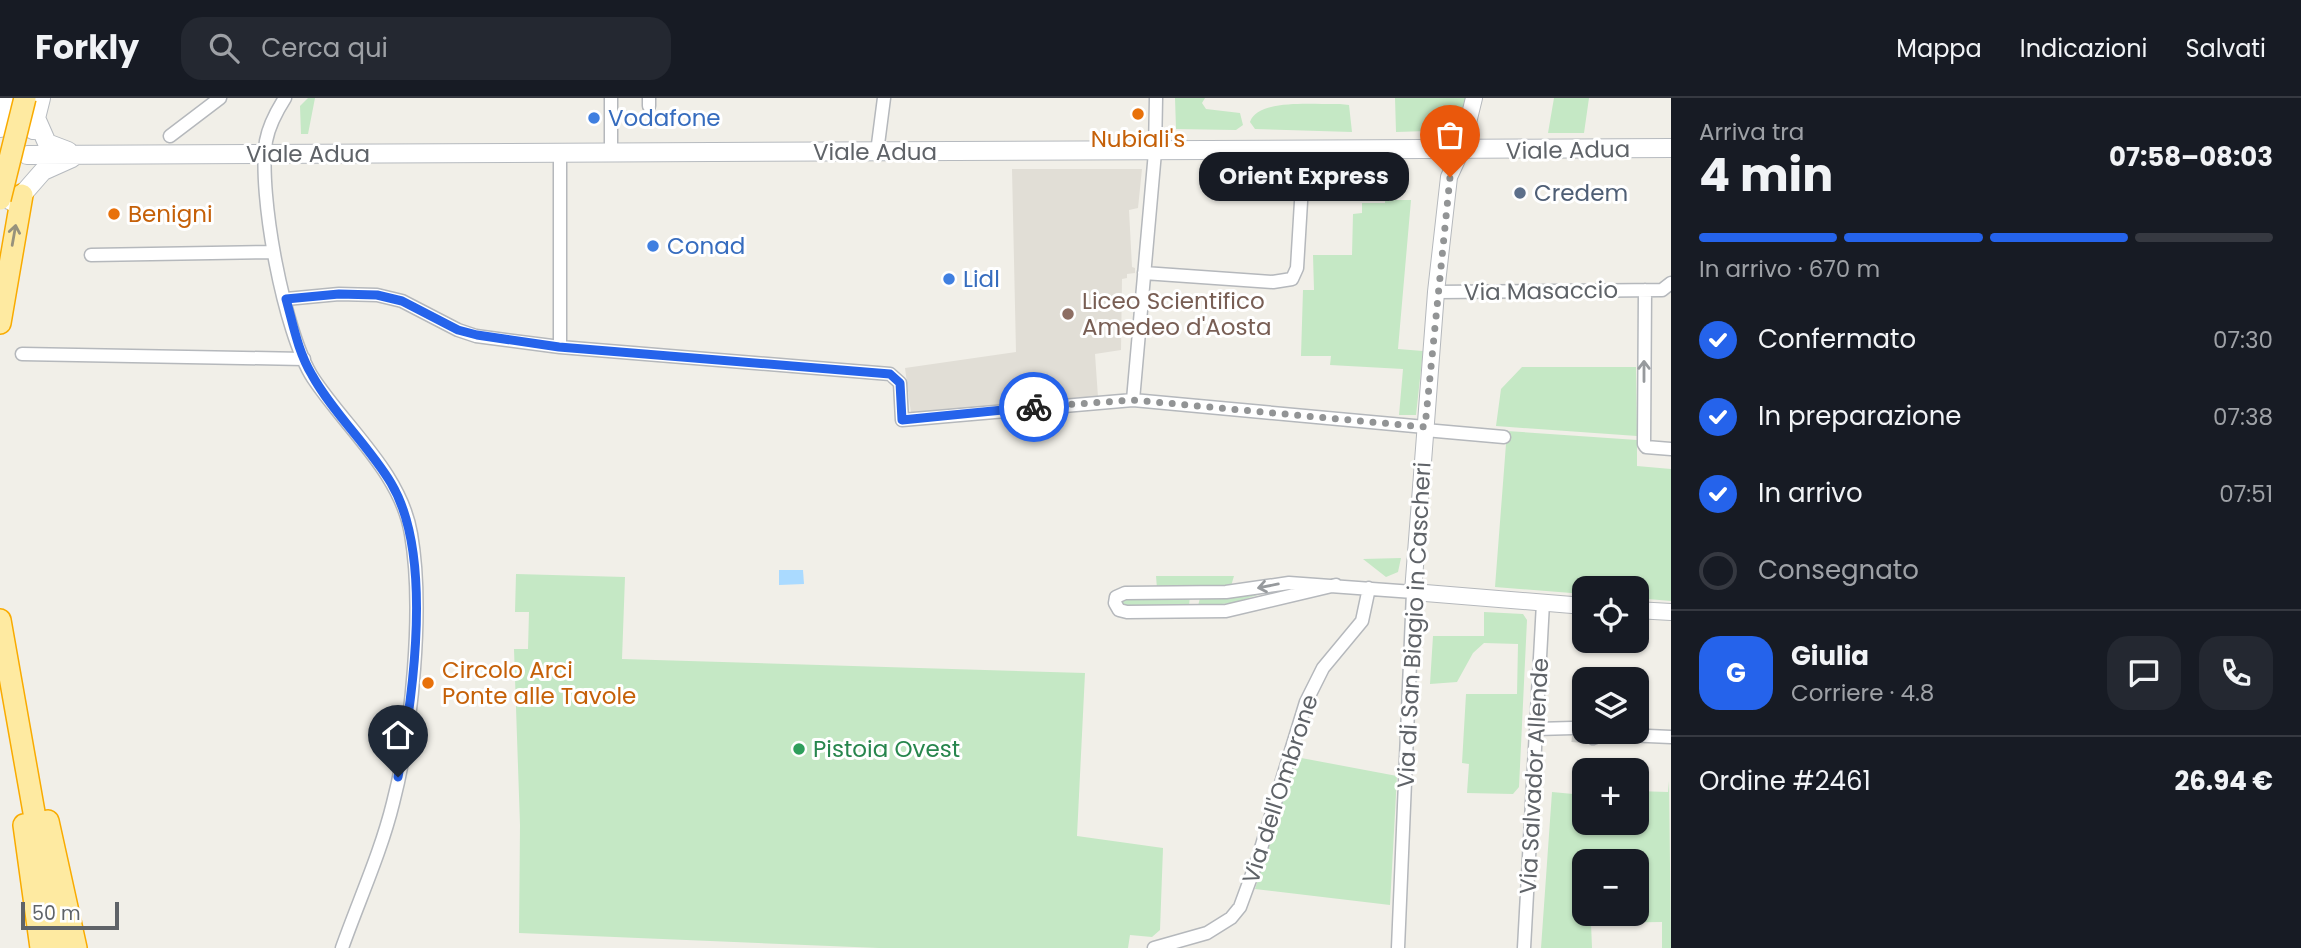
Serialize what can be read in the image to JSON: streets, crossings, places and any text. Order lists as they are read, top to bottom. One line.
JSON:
{"streets":{"main road":["Viale Adua"],"street":["Via Masaccio","Via di San Biagio in Cascheri","Via Salvador Allende","Via dell'Ombrone"]},"crossings":[["Viale Adua","Via di San Biagio in Cascheri"],["Via Masaccio","Via di San Biagio in Cascheri"]],"places":["Nubiali's","Vodafone","Orient Express","Credem","Benigni","Conad","Lidl","Liceo Scientifico Amedeo d'Aosta","Circolo Arci Ponte alle Tavole","Pistoia Ovest"],"scale_bar":"50 m","page":{"header":"Forkly","search":"Cerca qui","nav":["Mappa","Indicazioni","Salvati"],"heading":["4 min","Arriva tra","07:58–08:03"],"panel":["Giulia","Corriere · 4.8","Ordine #2461","26.94 €"],"bubble":"Orient Express","bar":"In arrivo · 670 m","list":[["Confermato","07:30"],["In preparazione","07:38"],["In arrivo","07:51"],"Consegnato"],"map_buttons":["+","−"],"round":"G","scale":"50 m"}}
